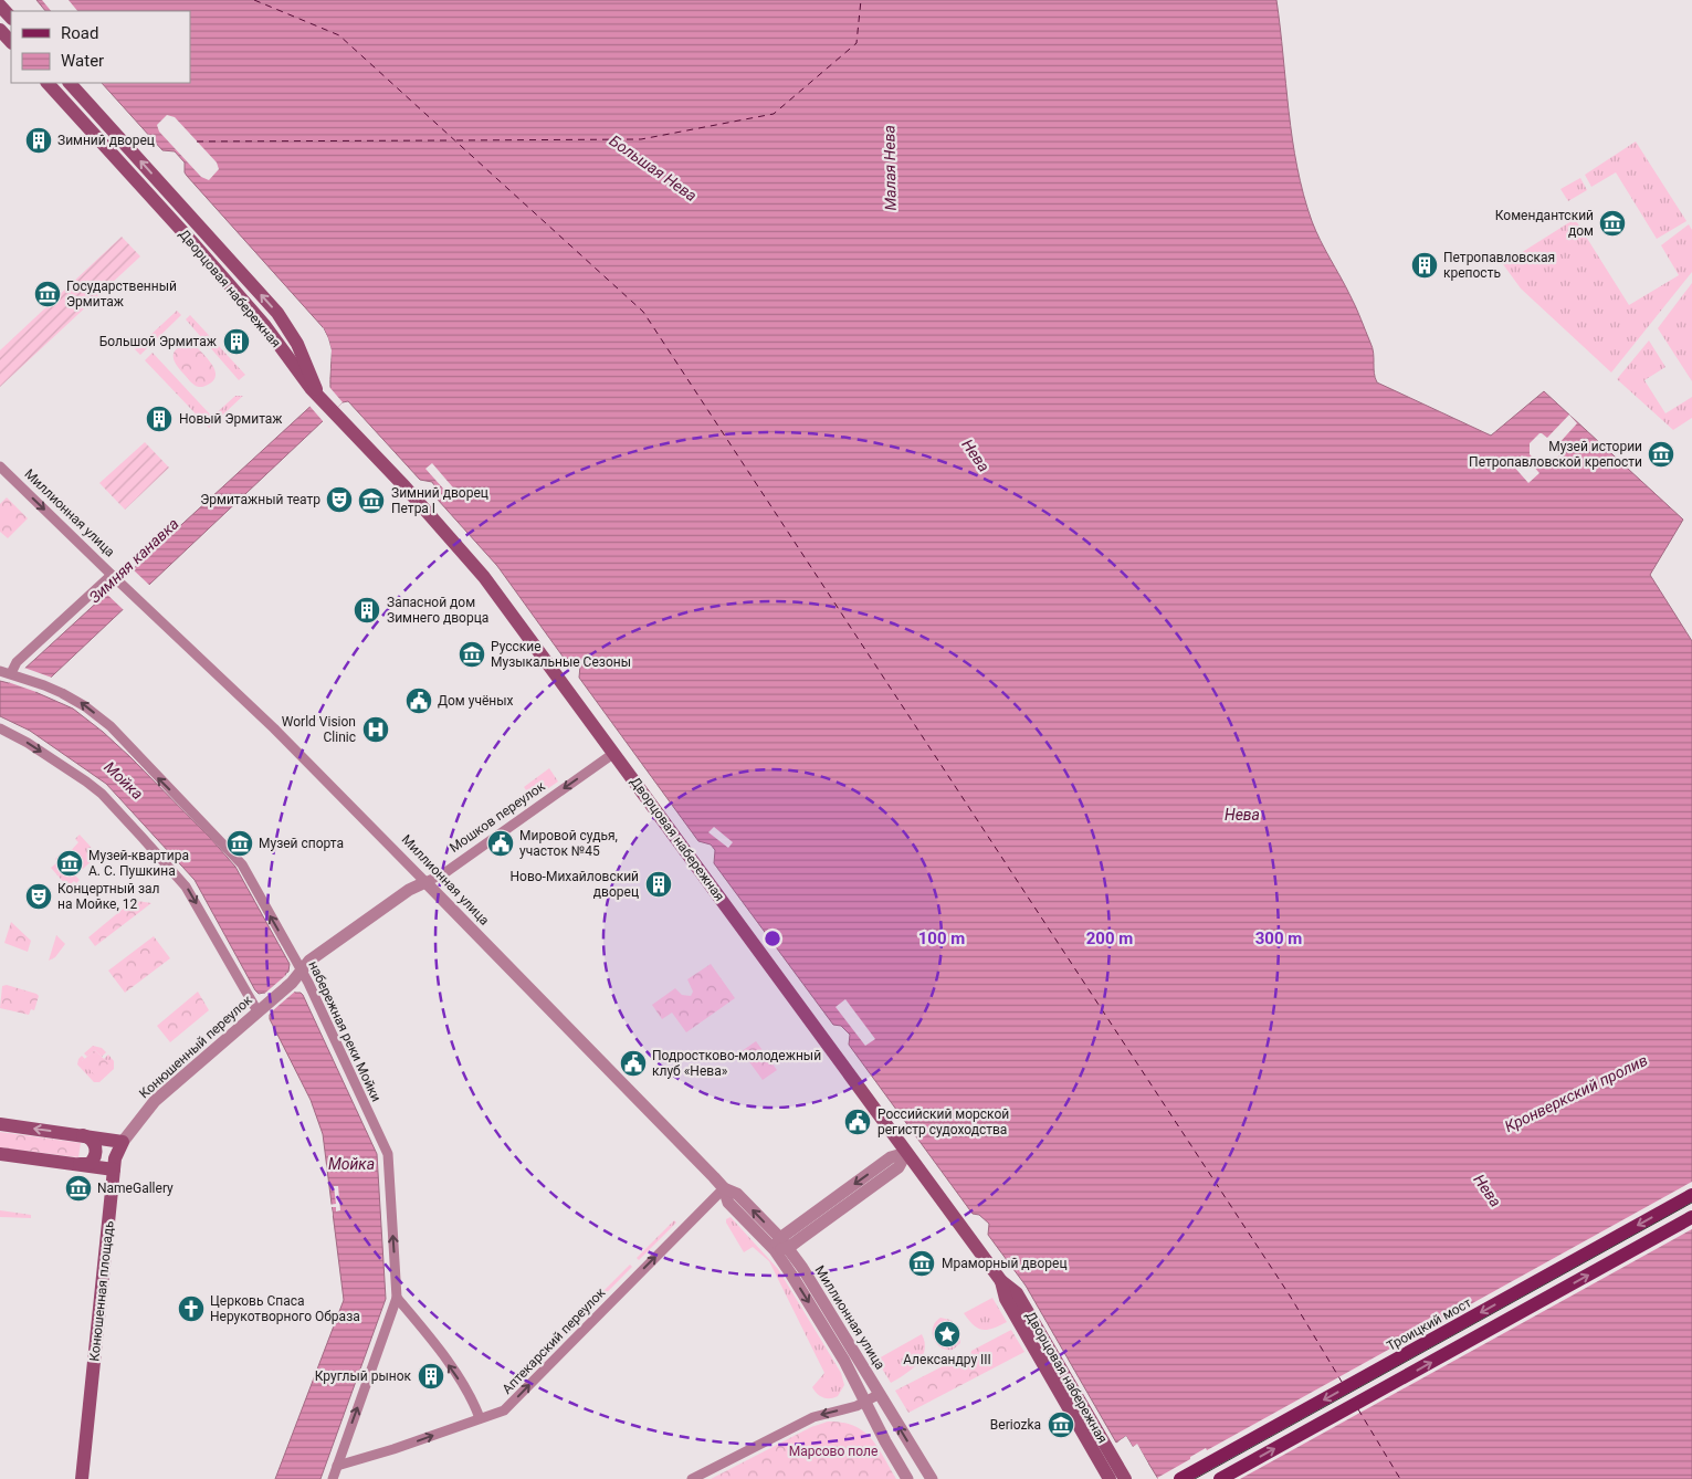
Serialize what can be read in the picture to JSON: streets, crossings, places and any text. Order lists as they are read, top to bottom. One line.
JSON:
{"streets":{"main road":["Дворцовая набережная","Конюшенная площадь","Троицкий мост"],"street":["Миллионная улица","Мошков переулок","набережная реки Мойки","Конюшенный переулок","Аптекарский переулок"]},"crossings":[["Дворцовая набережная","Мошков переулок"],["Миллионная улица","Мошков переулок"],["Миллионная улица","Аптекарский переулок"],["Мошков переулок","набережная реки Мойки"],["Мошков переулок","Конюшенный переулок"],["набережная реки Мойки","Аптекарский переулок"],["Конюшенный переулок","Конюшенная площадь"]],"one_way":["Мошков переулок","Аптекарский переулок"],"water":["Большая Нева","Малая Нева","Нева","Зимняя канавка","Мойка","Кронверкский пролив"],"parks":["Марсово поле"],"places":{"building":["Зимний дворец","Петропавловская крепость","Большой Эрмитаж","Новый Эрмитаж","Запасной дом Зимнего дворца","Ново-Михайловский дворец","Круглый рынок"],"museum":["Комендантский дом","Государственный Эрмитаж","Музей истории Петропавловской крепости","Зимний дворец Петра I","Русские Музыкальные Сезоны","Музей спорта","Музей-квартира А. С. Пушкина","NameGallery","Мраморный дворец","Beriozka"],"theatre":["Эрмитажный театр","Концертный зал на Мойке, 12"],"public building":["Дом учёных","Мировой судья, участок №45","Подростково-молодежный клуб «Нева»","Российский морской регистр судоходства"],"hospital":["World Vision Clinic"],"church":["Церковь Спаса Нерукотворного Образа"],"place":["Александру III"]},"legend":["Road","Water"],"rings":["100 m","200 m","300 m"]}
